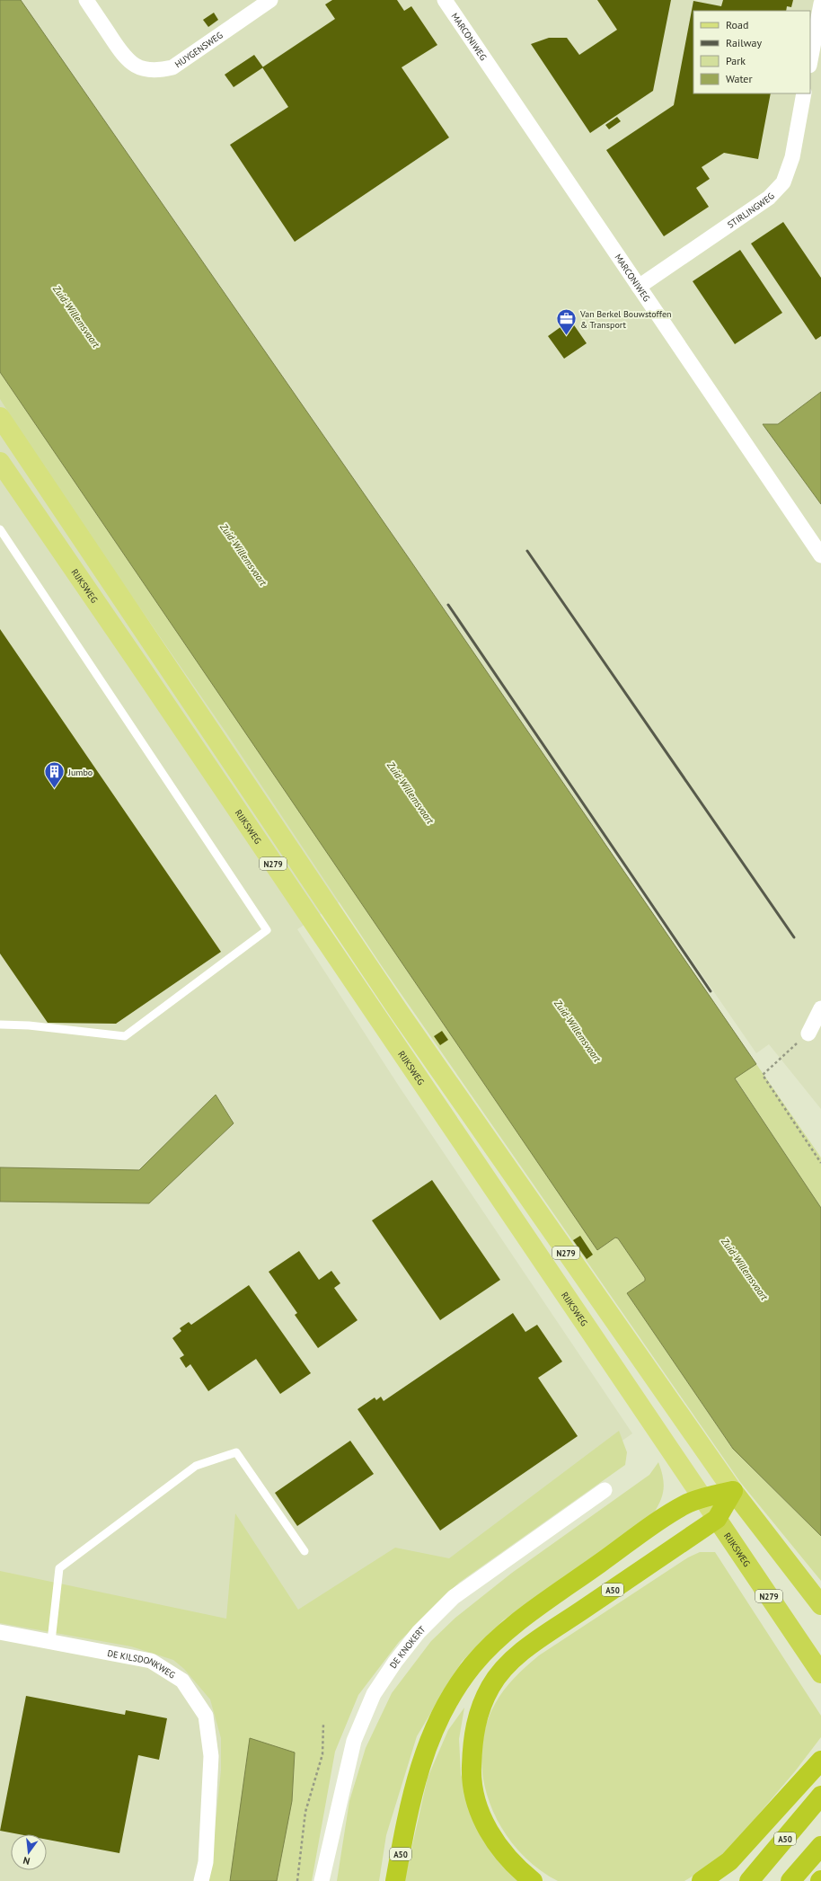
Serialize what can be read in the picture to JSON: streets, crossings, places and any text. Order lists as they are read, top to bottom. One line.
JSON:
{"streets":{"highway":["RIJKSWEG","N279","A50"],"street":["MARCONIWEG","HUYGENSWEG","STIRLINGWEG","DE KNOKERT","DE KILSDONKWEG"]},"crossings":[["MARCONIWEG","STIRLINGWEG"],["RIJKSWEG","A50"],["N279","A50"]],"water":["Zuid-Willemsvaart"],"places":{"office":["Van Berkel Bouwstoffen & Transport"],"building":["Jumbo"]},"legend":["Road","Railway","Park","Water"],"north":"bottom"}
